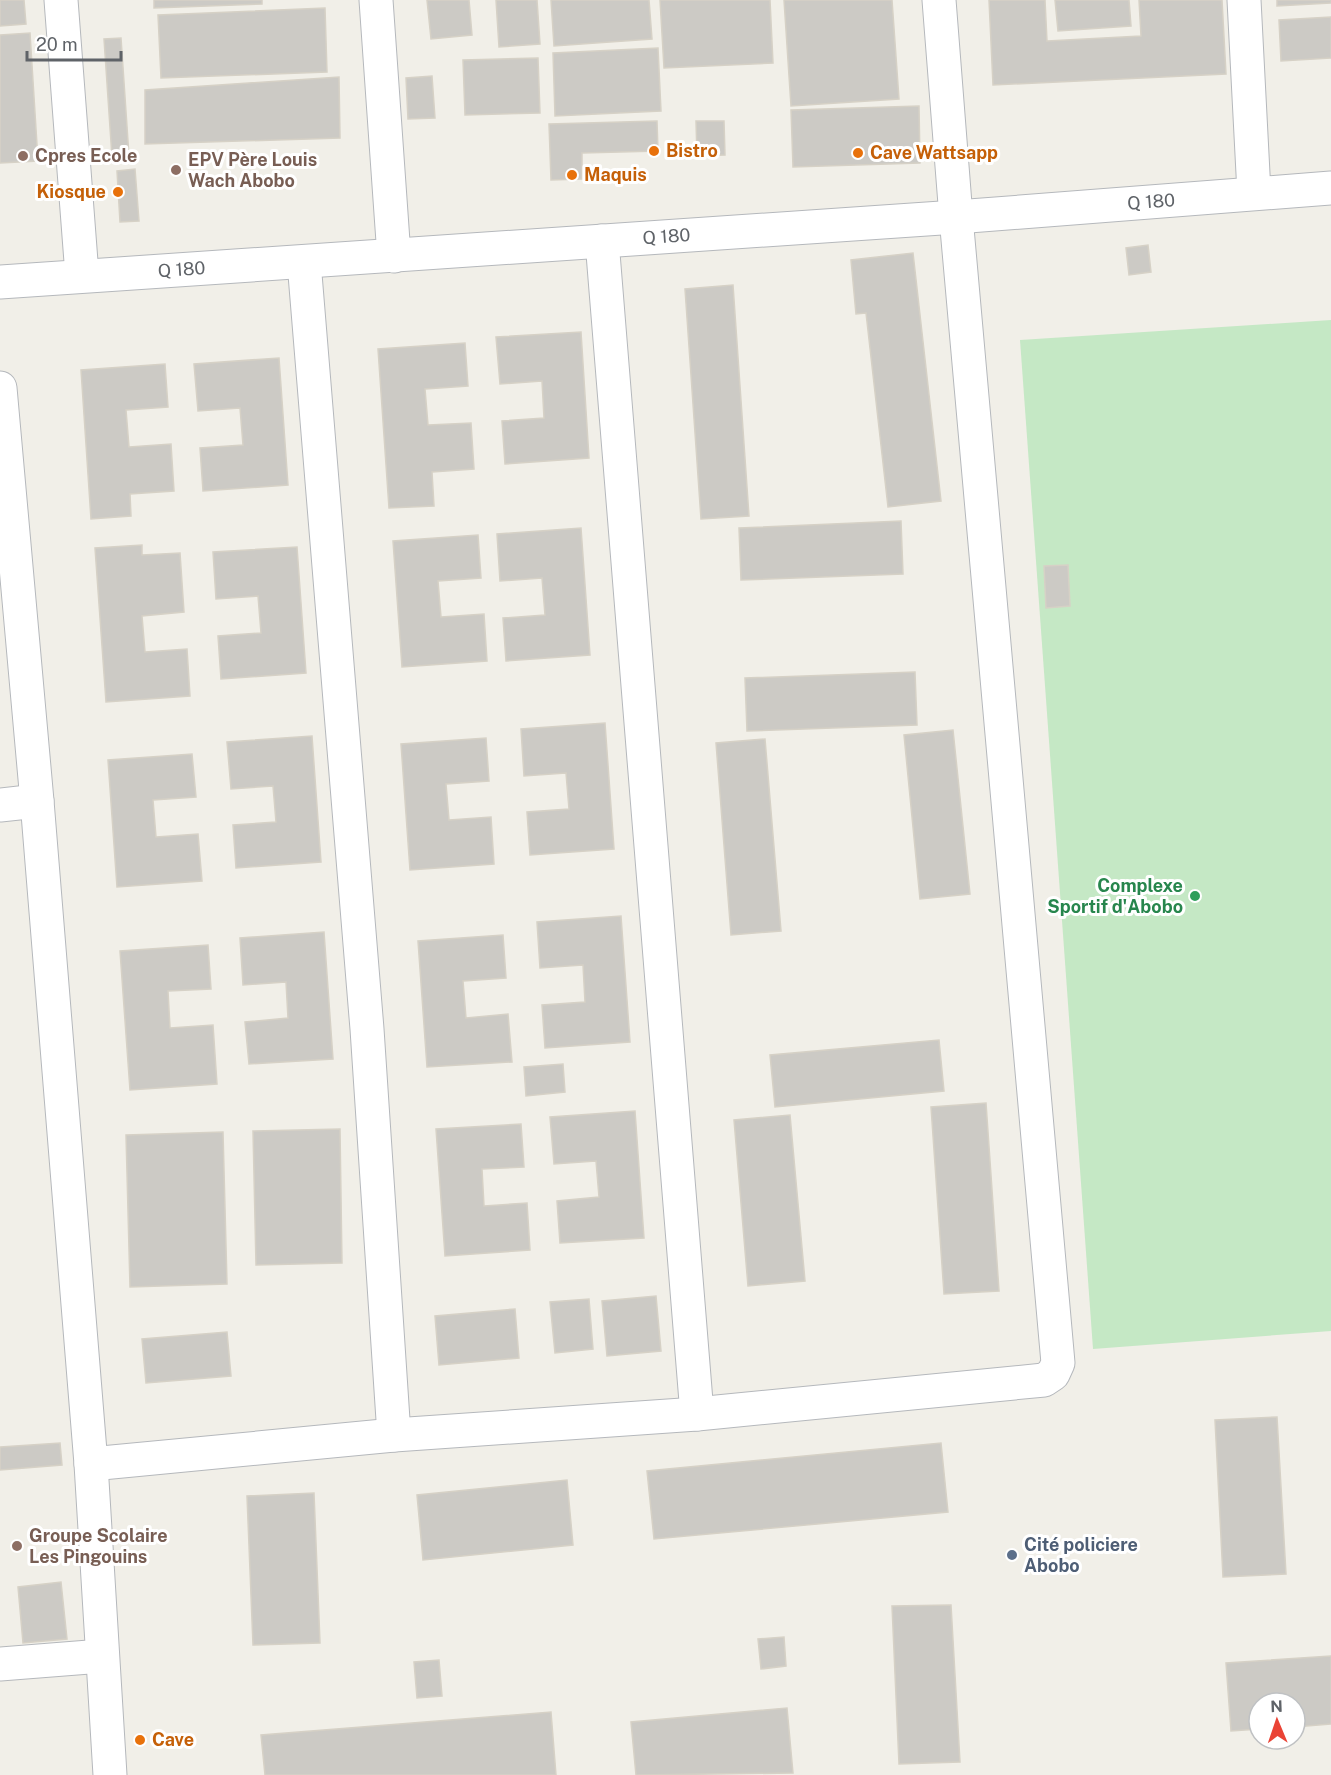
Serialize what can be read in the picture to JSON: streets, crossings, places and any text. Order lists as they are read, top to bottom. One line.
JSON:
{"streets":{"street":["Q 180"]},"places":["Bistro","Cave Wattsapp","Cpres Ecole","EPV Père Louis Wach Abobo","Maquis","Kiosque","Complexe Sportif d'Abobo","Groupe Scolaire Les Pingouins","Cité policiere Abobo","Cave"],"scale_bar":"20 m","north":"top"}
